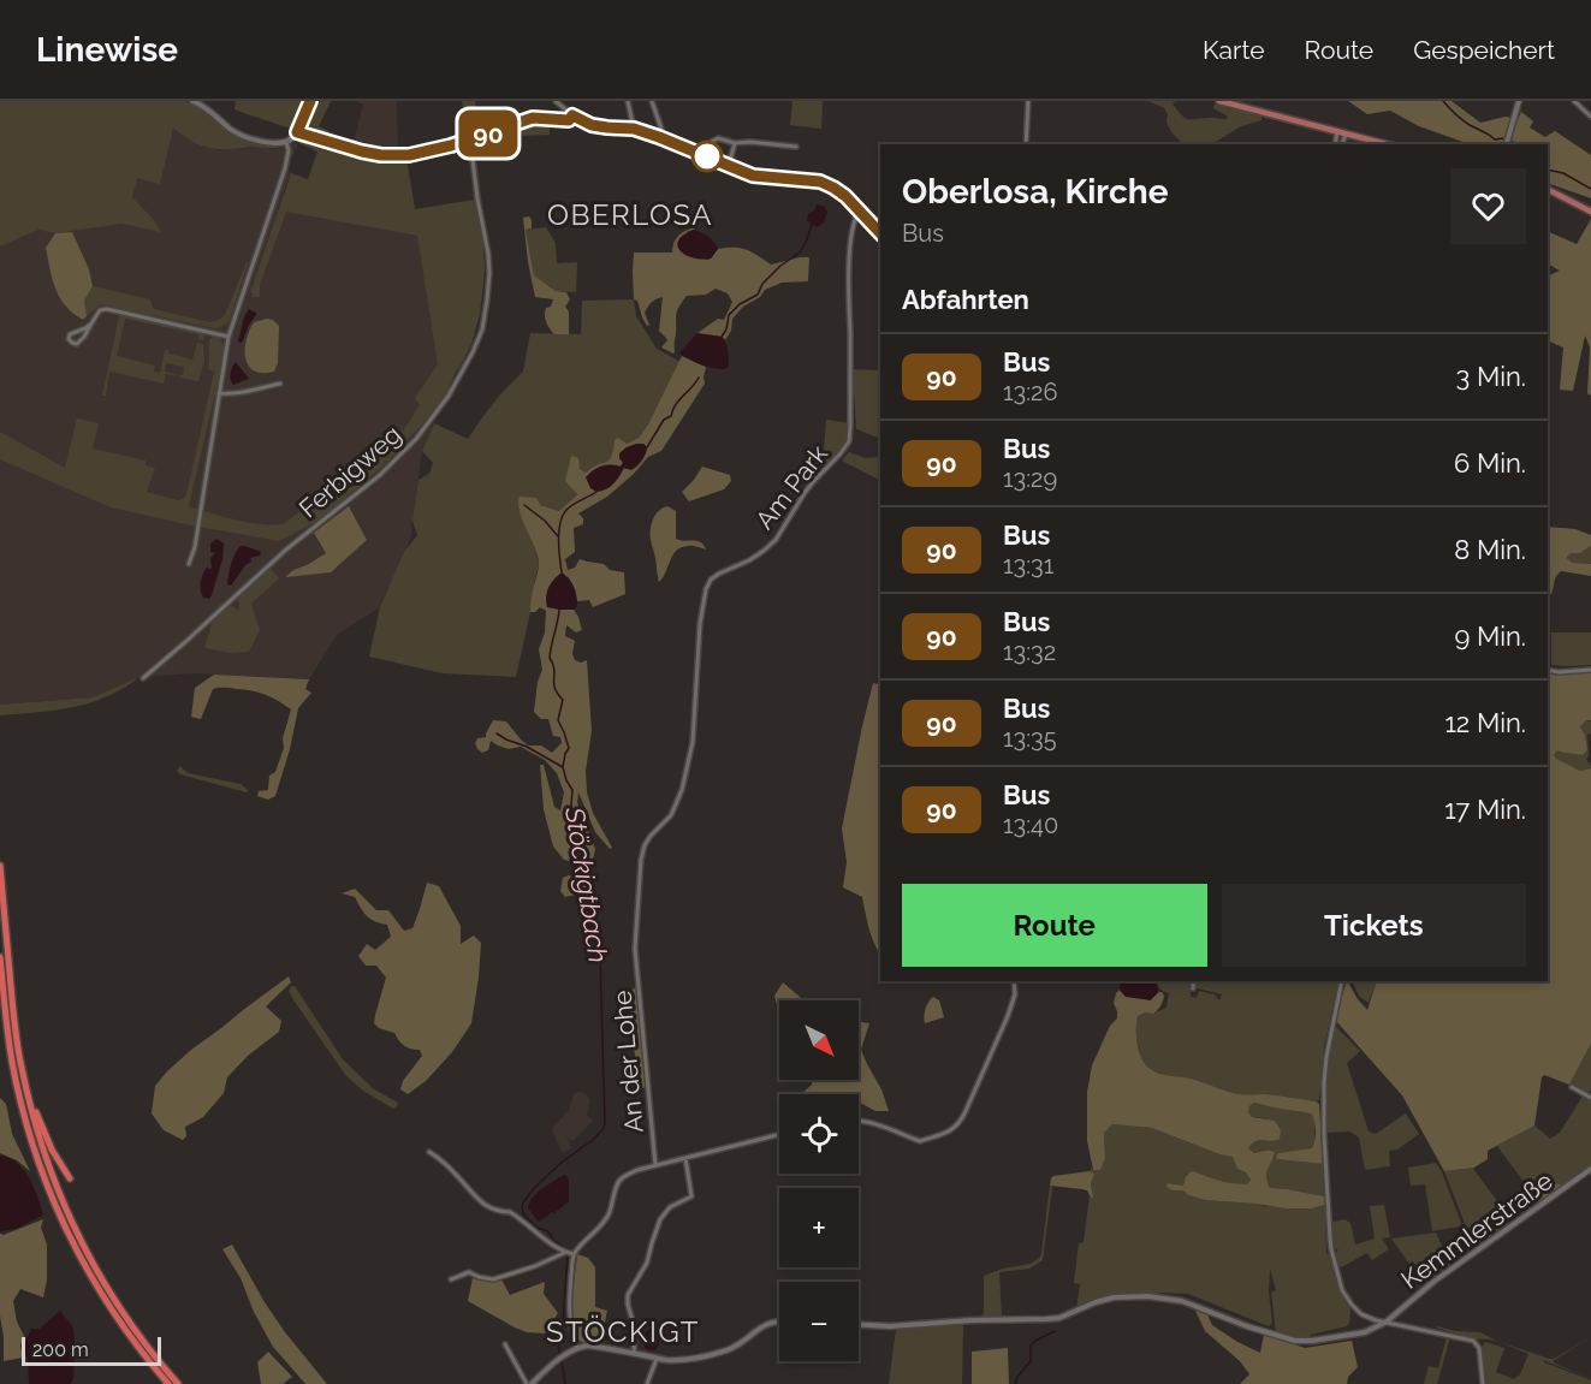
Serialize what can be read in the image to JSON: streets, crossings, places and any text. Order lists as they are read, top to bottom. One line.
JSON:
{"streets":{"street":["Ferbigweg","Am Park","An der Lohe","Kemmlerstraße"]},"crossings":[["Am Park","An der Lohe"]],"districts":["OBERLOSA","STÖCKIGT"],"water":["Stöckigtbach"],"lines":["bus line 90"],"scale_bar":"200 m","north":"bottom right","page":{"header":"Linewise","nav":["Karte","Route","Gespeichert"],"on_map":"90","heading":[["Oberlosa, Kirche","Bus"],"Abfahrten"],"list":[{"mark":"90","name":"Bus","note":"13:26","value":"3 Min."},{"mark":"90","name":"Bus","note":"13:29","value":"6 Min."},{"mark":"90","name":"Bus","note":"13:31","value":"8 Min."},{"mark":"90","name":"Bus","note":"13:32","value":"9 Min."},{"mark":"90","name":"Bus","note":"13:35","value":"12 Min."},{"mark":"90","name":"Bus","note":"13:40","value":"17 Min."}],"buttons":["Route","Tickets"],"map_buttons":["+","−"],"scale":"200 m"}}
